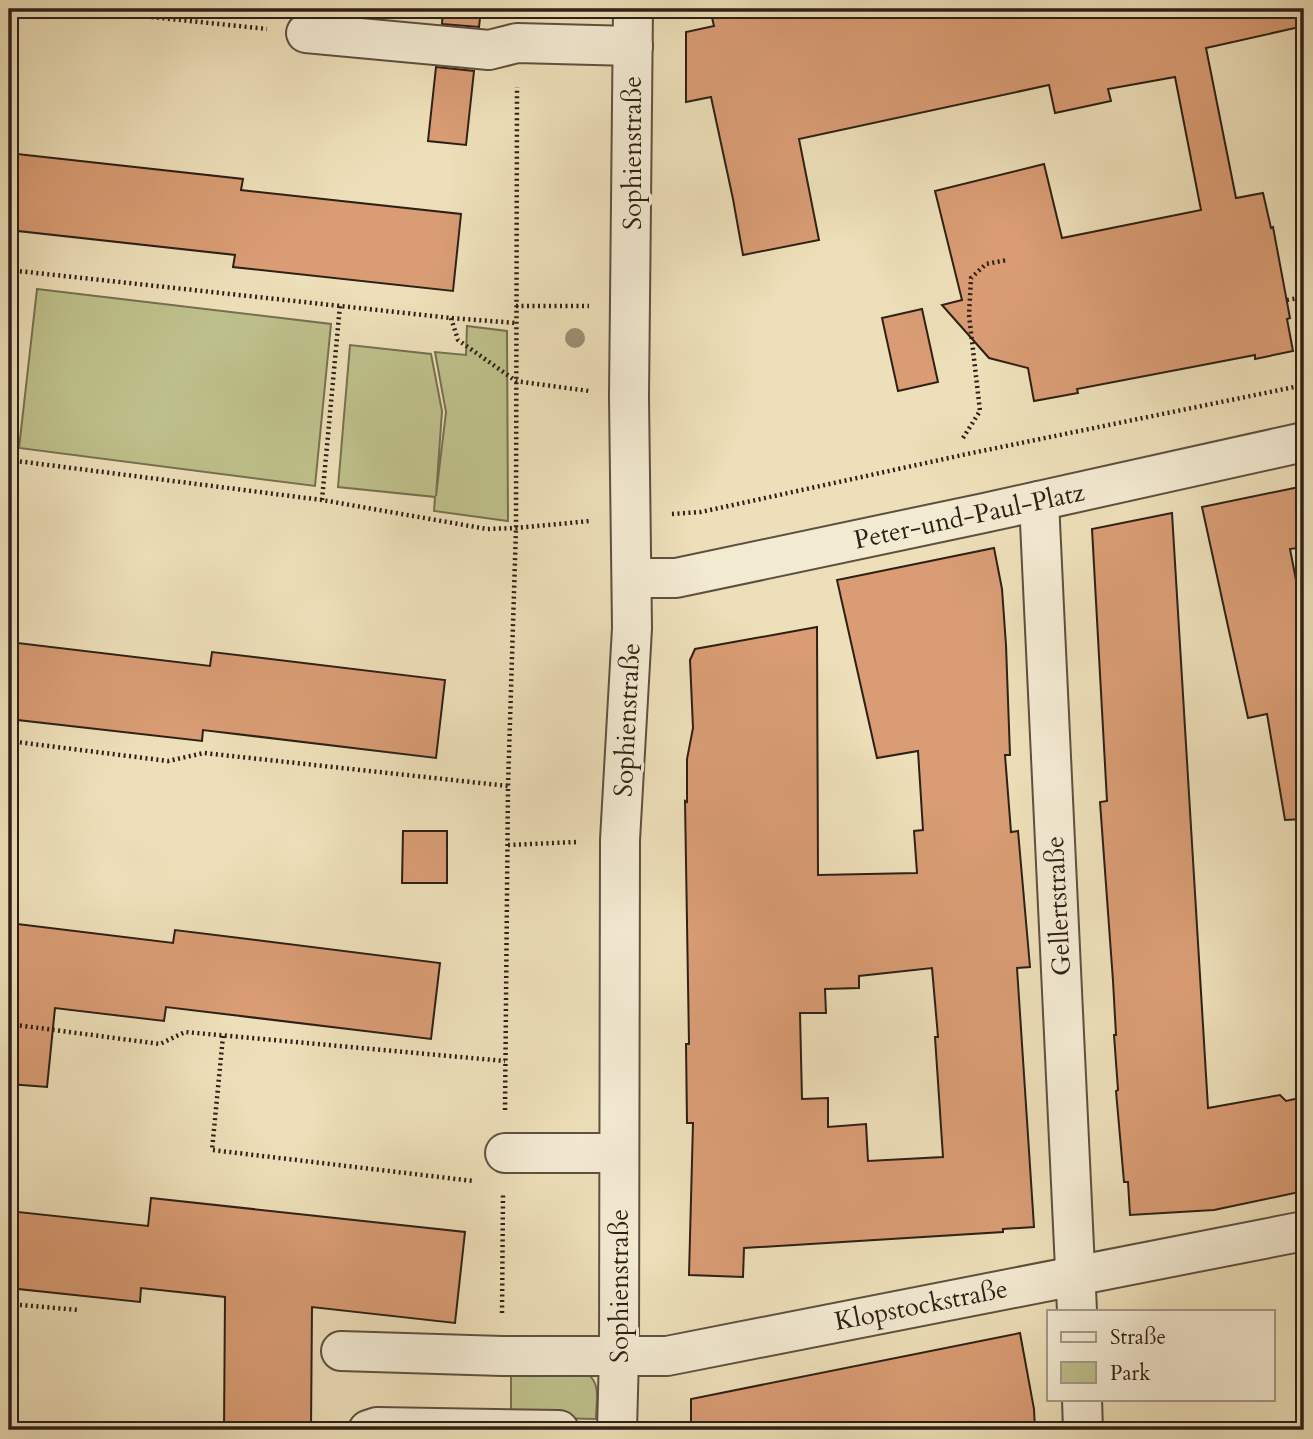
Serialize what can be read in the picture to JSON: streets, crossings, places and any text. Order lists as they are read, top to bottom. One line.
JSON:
{"streets":{"street":["Sophienstraße","Peter-und-Paul-Platz","Gellertstraße","Klopstockstraße"]},"crossings":[["Sophienstraße","Peter-und-Paul-Platz"],["Sophienstraße","Klopstockstraße"],["Peter-und-Paul-Platz","Gellertstraße"],["Gellertstraße","Klopstockstraße"]],"legend":["Straße","Park"]}
